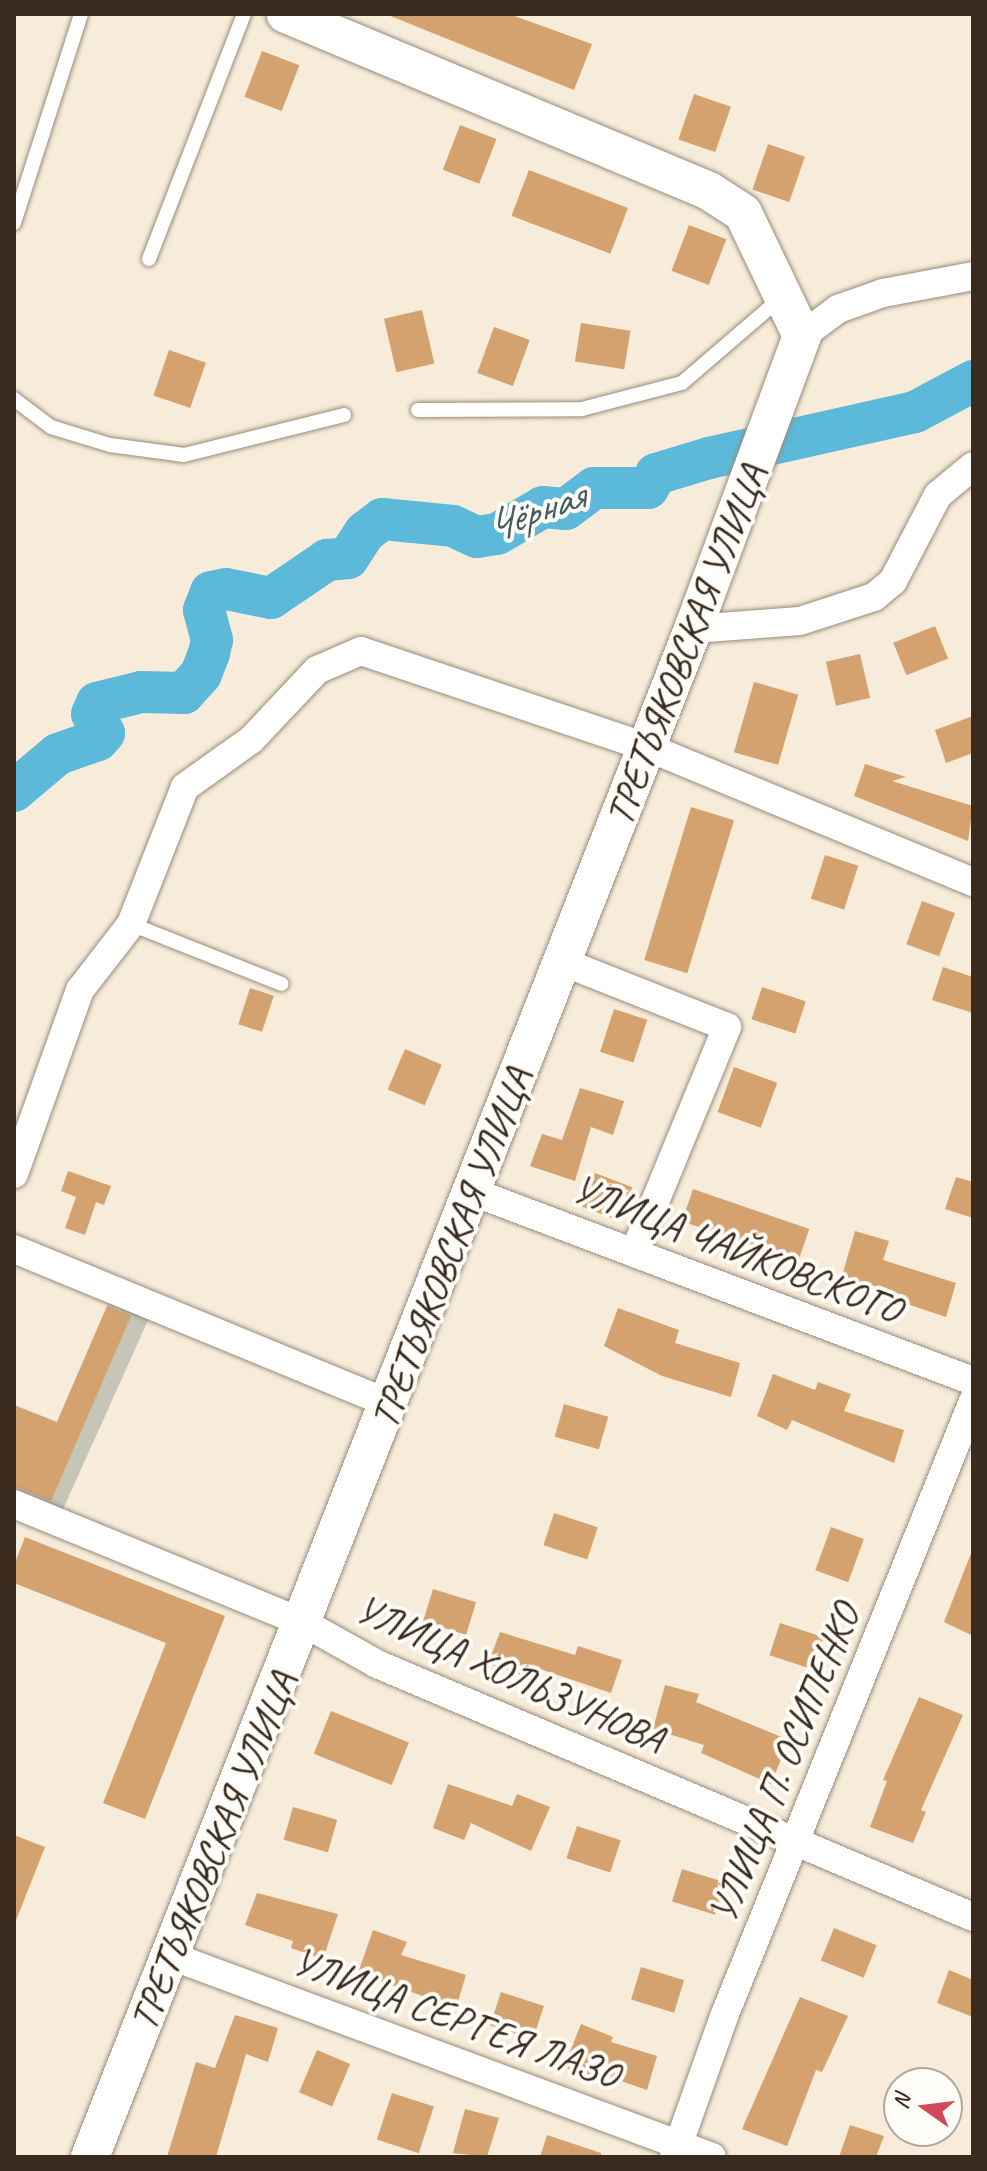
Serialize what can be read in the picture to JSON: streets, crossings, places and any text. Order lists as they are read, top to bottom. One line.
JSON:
{"streets":{"street":["ТРЕТЬЯКОВСКАЯ УЛИЦА","УЛИЦА ЧАЙКОВСКОГО","УЛИЦА ХОЛЬЗУНОВА","УЛИЦА П. ОСИПЕНКО","УЛИЦА СЕРГЕЯ ЛАЗО"]},"crossings":[["ТРЕТЬЯКОВСКАЯ УЛИЦА","УЛИЦА ЧАЙКОВСКОГО"],["ТРЕТЬЯКОВСКАЯ УЛИЦА","УЛИЦА ХОЛЬЗУНОВА"],["ТРЕТЬЯКОВСКАЯ УЛИЦА","УЛИЦА СЕРГЕЯ ЛАЗО"],["УЛИЦА ХОЛЬЗУНОВА","УЛИЦА П. ОСИПЕНКО"],["УЛИЦА П. ОСИПЕНКО","УЛИЦА СЕРГЕЯ ЛАЗО"]],"water":["Чёрная"],"north":"left"}
